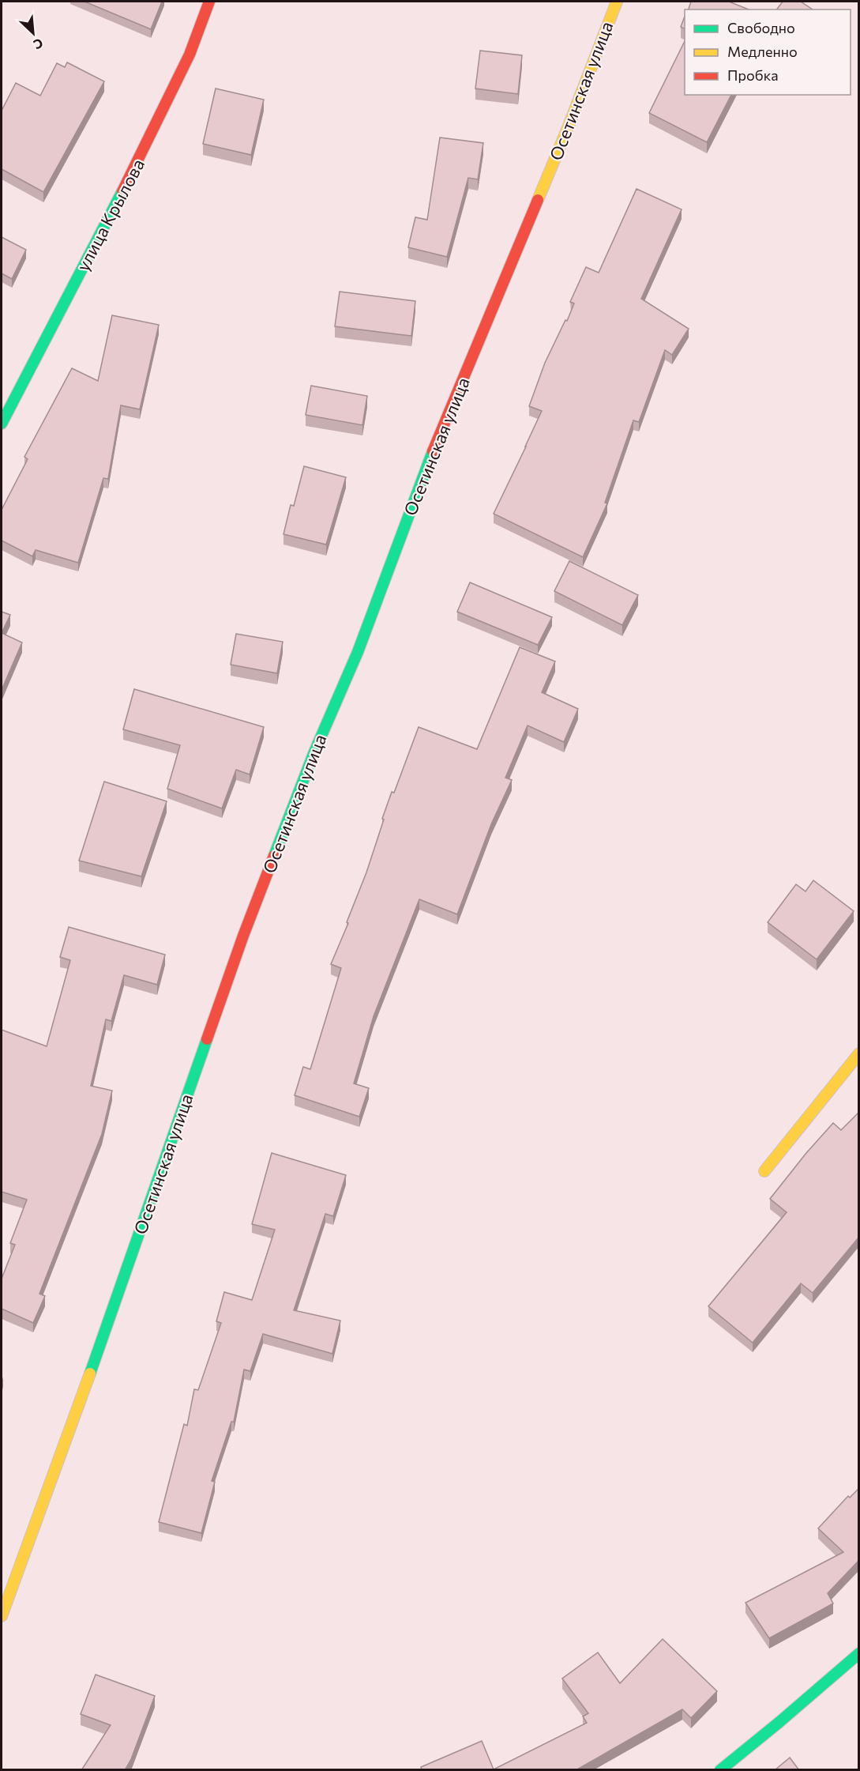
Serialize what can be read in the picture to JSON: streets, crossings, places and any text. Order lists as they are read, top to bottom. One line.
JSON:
{"streets":{"street":["Осетинская улица","улица Крылова"]},"legend":["Свободно","Медленно","Пробка"],"north":"bottom right"}
